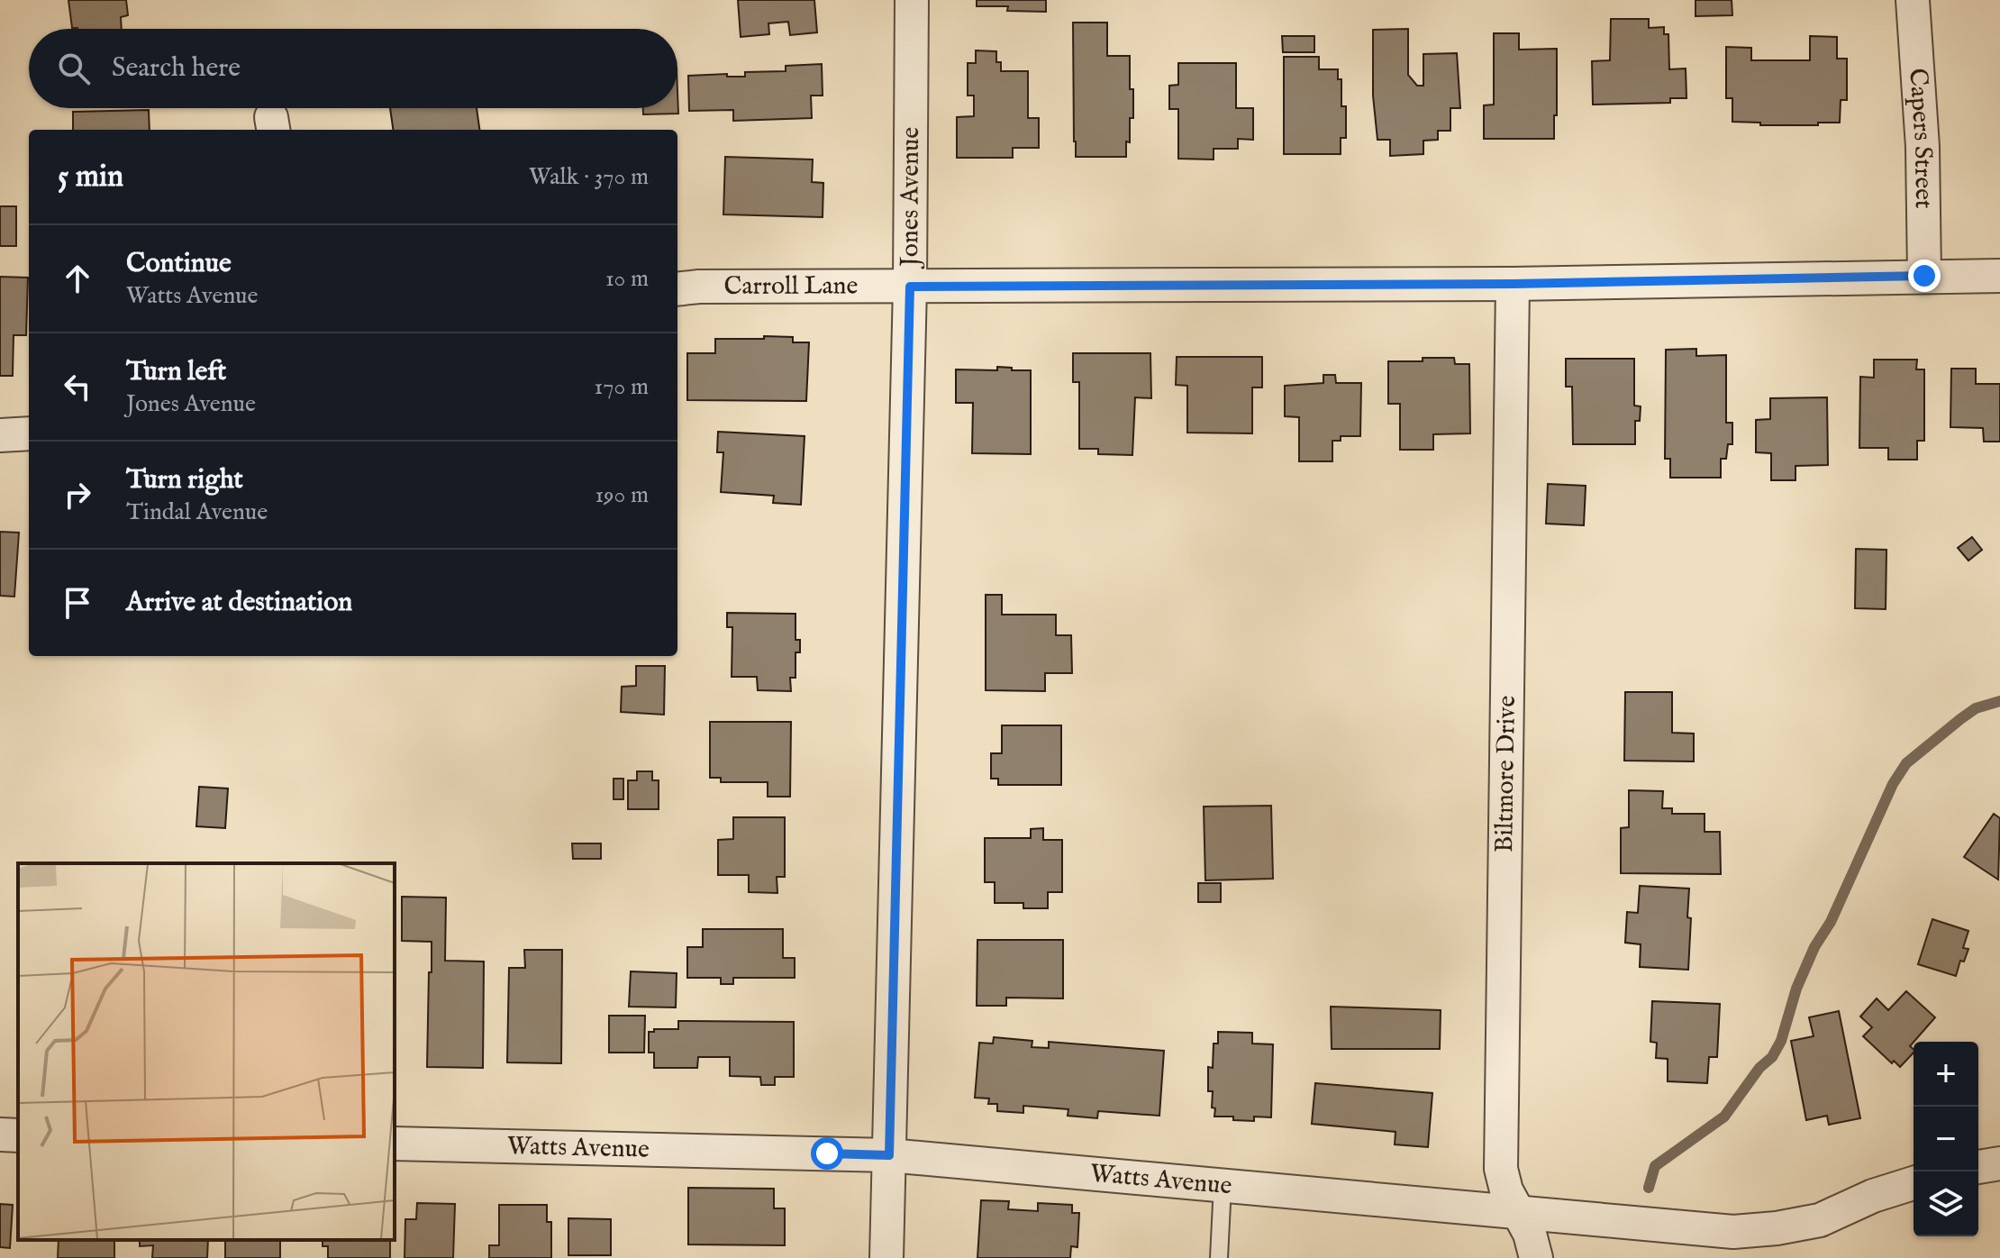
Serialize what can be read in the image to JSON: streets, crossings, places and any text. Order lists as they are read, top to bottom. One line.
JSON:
{"streets":{"street":["Capers Street","Jones Avenue","Carroll Lane","Biltmore Drive","Watts Avenue"]},"crossings":[["Capers Street","Carroll Lane"],["Jones Avenue","Carroll Lane"],["Jones Avenue","Watts Avenue"],["Carroll Lane","Biltmore Drive"],["Biltmore Drive","Watts Avenue"]],"page":{"search":"Search here","heading":["5 min","Walk · 370 m"],"list":[["Continue","Watts Avenue","10 m"],["Turn left","Jones Avenue","170 m"],["Turn right","Tindal Avenue","190 m"],"Arrive at destination"],"map_buttons":["+","−"]}}
